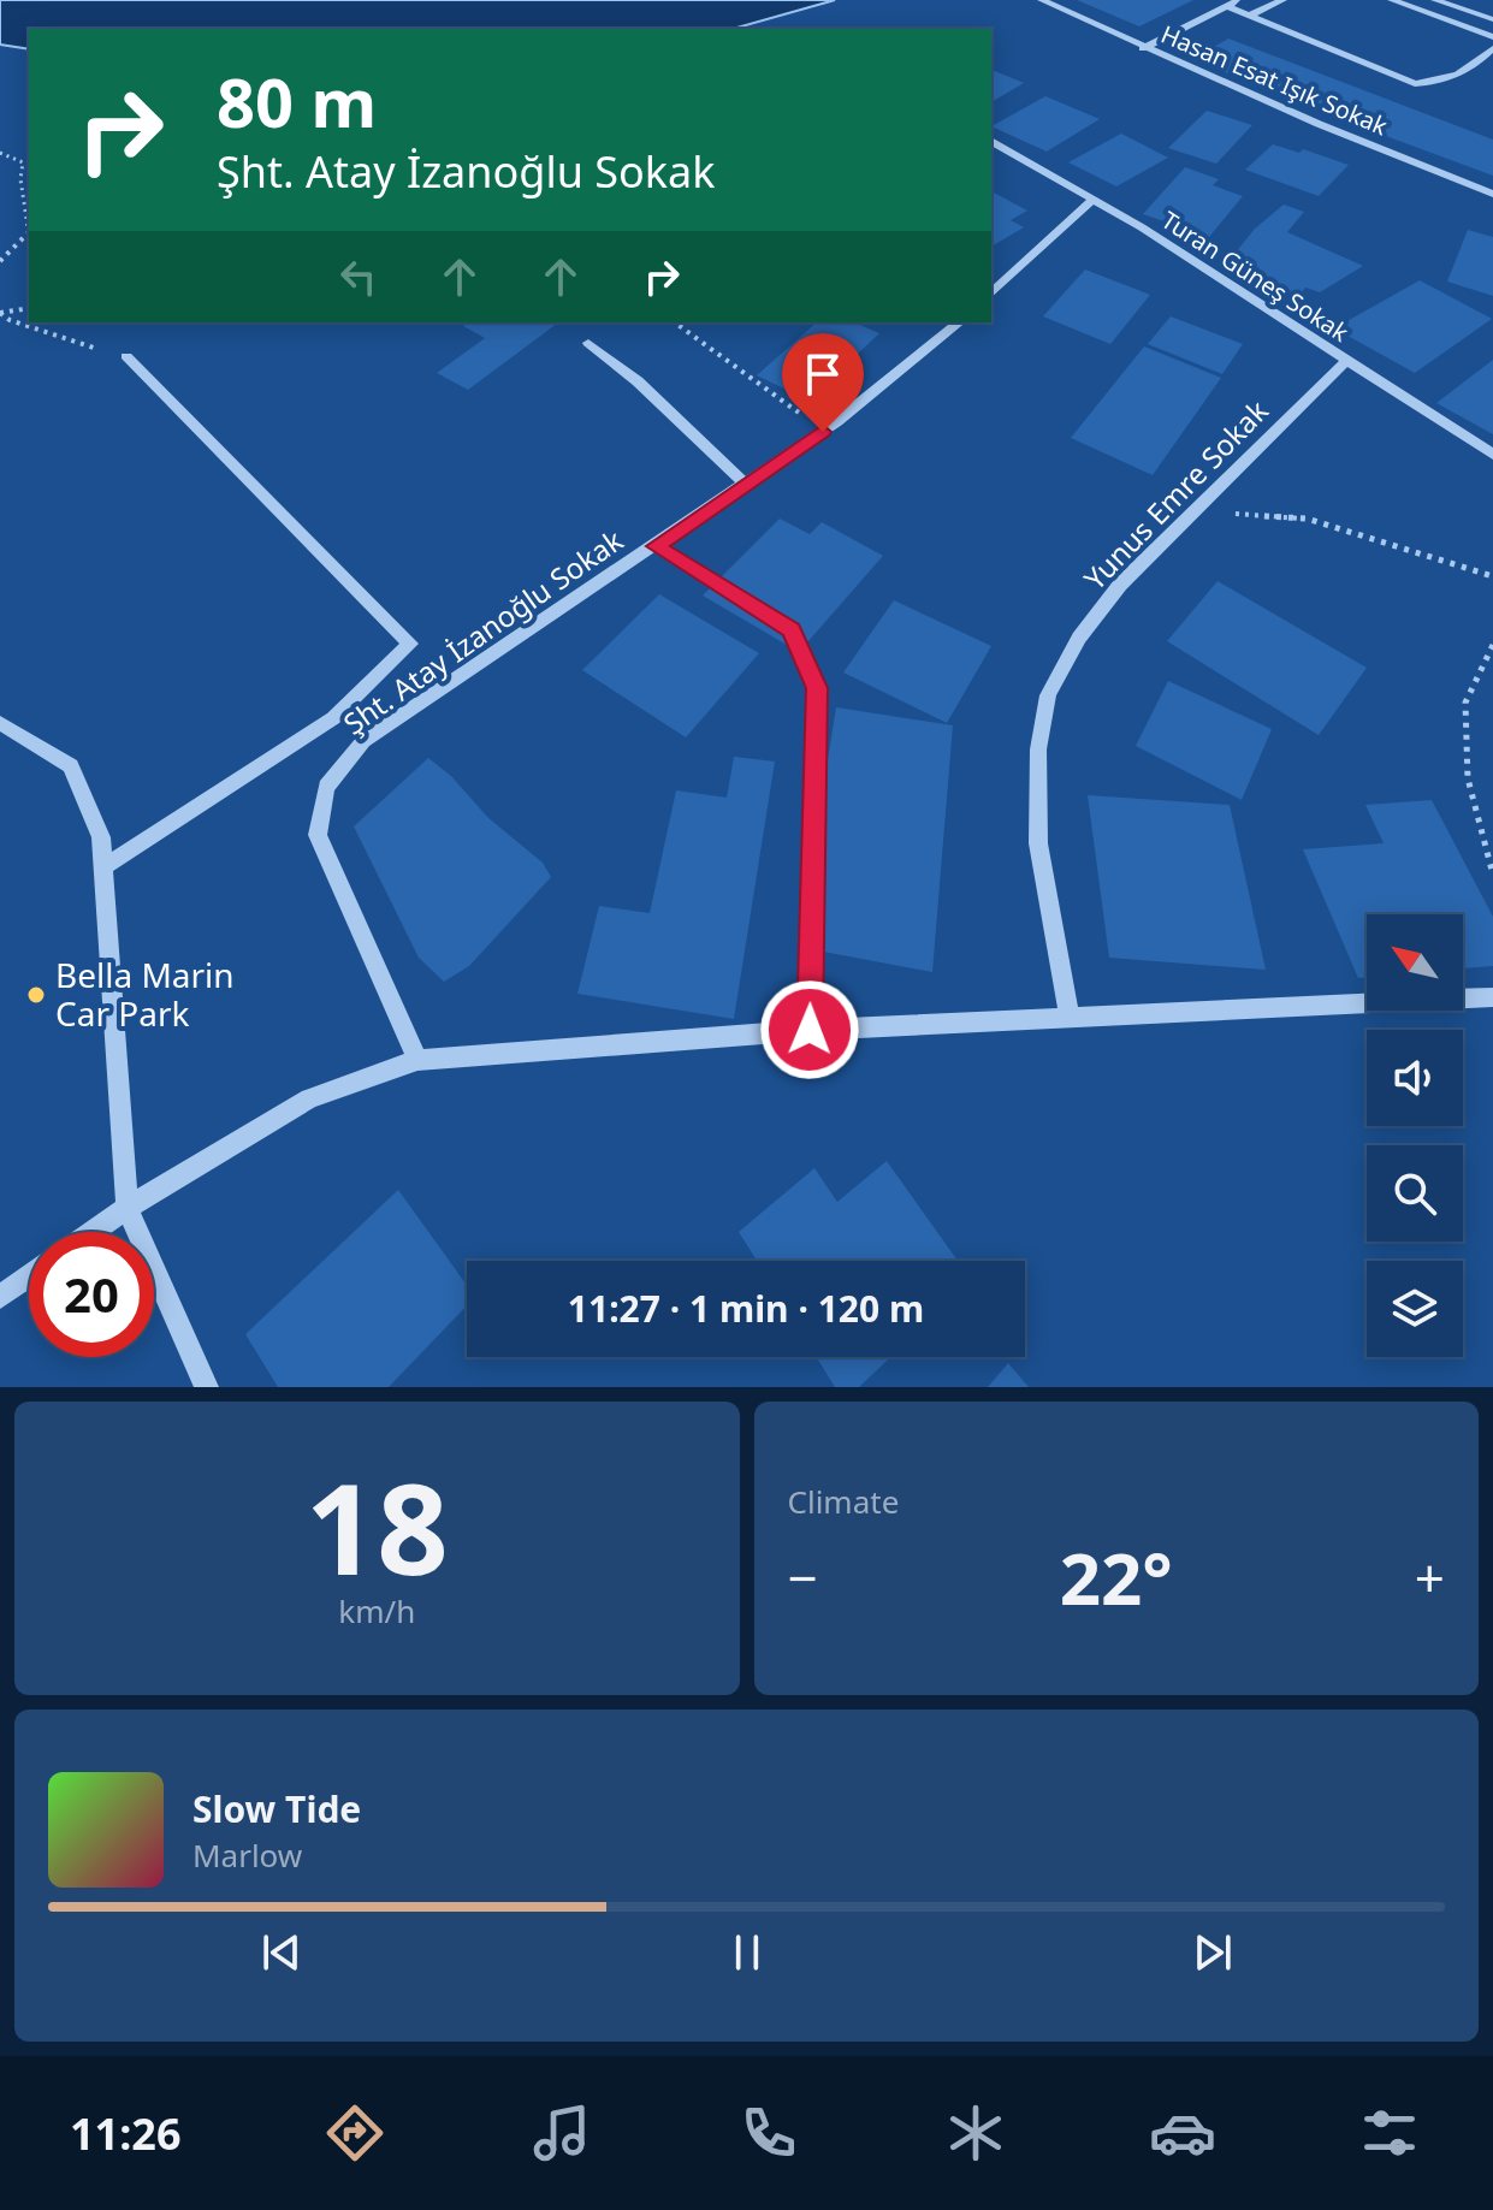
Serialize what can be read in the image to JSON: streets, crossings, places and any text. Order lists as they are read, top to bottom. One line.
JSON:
{"streets":{"street":["Hasan Esat Işık Sokak","Turan Güneş Sokak","Yunus Emre Sokak","Şht. Atay İzanoğlu Sokak"]},"crossings":[["Turan Güneş Sokak","Yunus Emre Sokak"]],"places":["Bella Marin Car Park"],"north":"top left","page":{"turn":["80 m","Şht. Atay İzanoğlu Sokak"],"limit":"20","trip":"11:27 · 1 min · 120 m","tile":[["18","km/h"],"Climate"],"heat":["−","22°","+"],"song":["Slow Tide","Marlow"],"tabs":"11:26"}}
